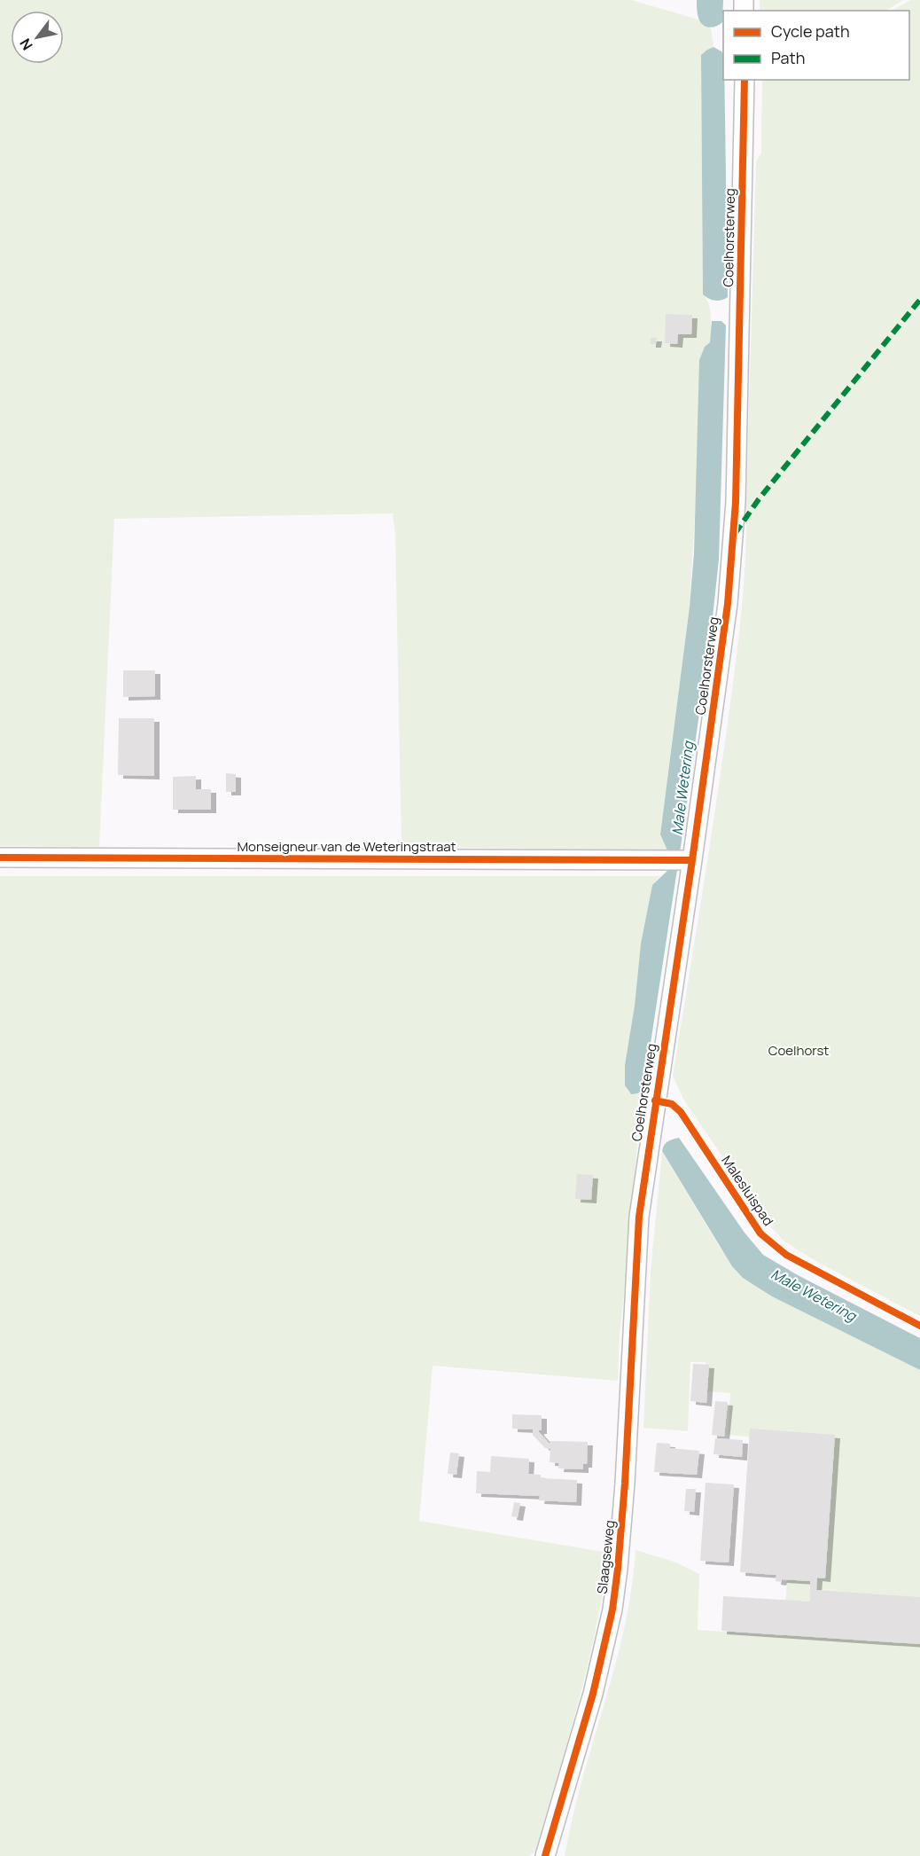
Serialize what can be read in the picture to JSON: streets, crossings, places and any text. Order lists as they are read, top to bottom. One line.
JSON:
{"streets":{"street":["Coelhorsterweg","Monseigneur van de Weteringstraat","Slaagseweg"],"cycle path":["Malesluispad"]},"crossings":[["Coelhorsterweg","Monseigneur van de Weteringstraat"],["Coelhorsterweg","Slaagseweg"]],"water":["Male Wetering"],"parks":["Coelhorst"],"legend":["Cycle path","Path"],"north":"bottom left"}
